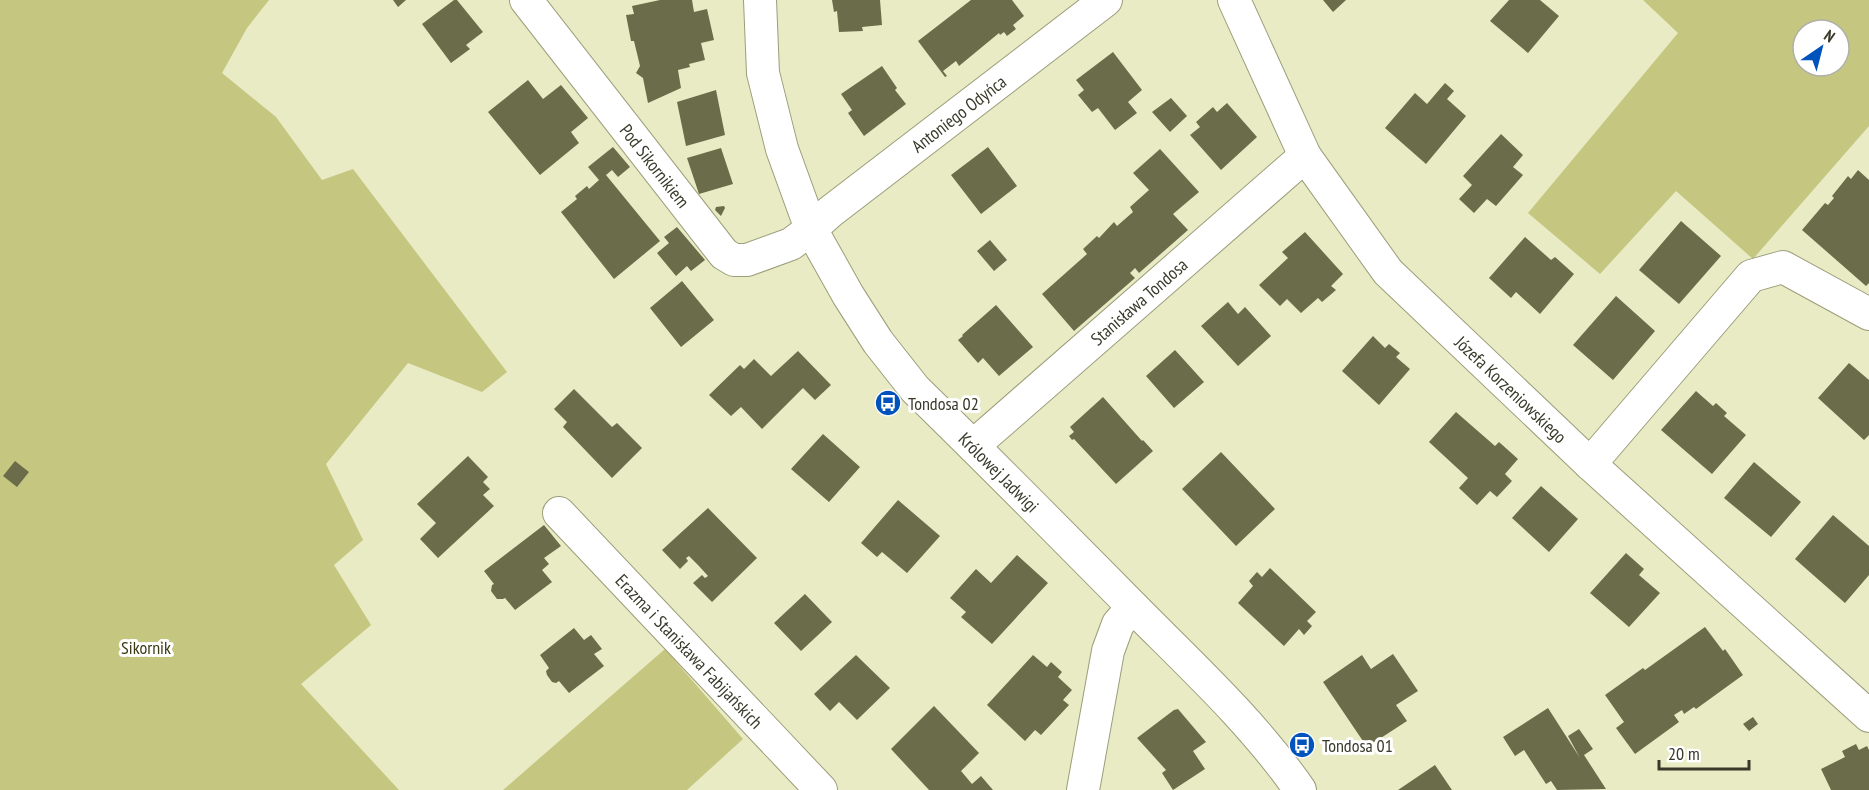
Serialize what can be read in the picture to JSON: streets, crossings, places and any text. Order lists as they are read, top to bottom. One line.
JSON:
{"streets":{"street":["Antoniego Odyńca","Pod Sikornikiem","Stanisława Tondosa","Józefa Korzeniowskiego","Królowej Jadwigi","Erazma i Stanisława Fabijańskich"]},"crossings":[["Antoniego Odyńca","Pod Sikornikiem"],["Antoniego Odyńca","Królowej Jadwigi"],["Pod Sikornikiem","Królowej Jadwigi"],["Stanisława Tondosa","Józefa Korzeniowskiego"],["Stanisława Tondosa","Królowej Jadwigi"]],"parks":["Sikornik"],"places":{"bus stop":["Tondosa 02","Tondosa 01"]},"scale_bar":"20 m","north":"top right"}
